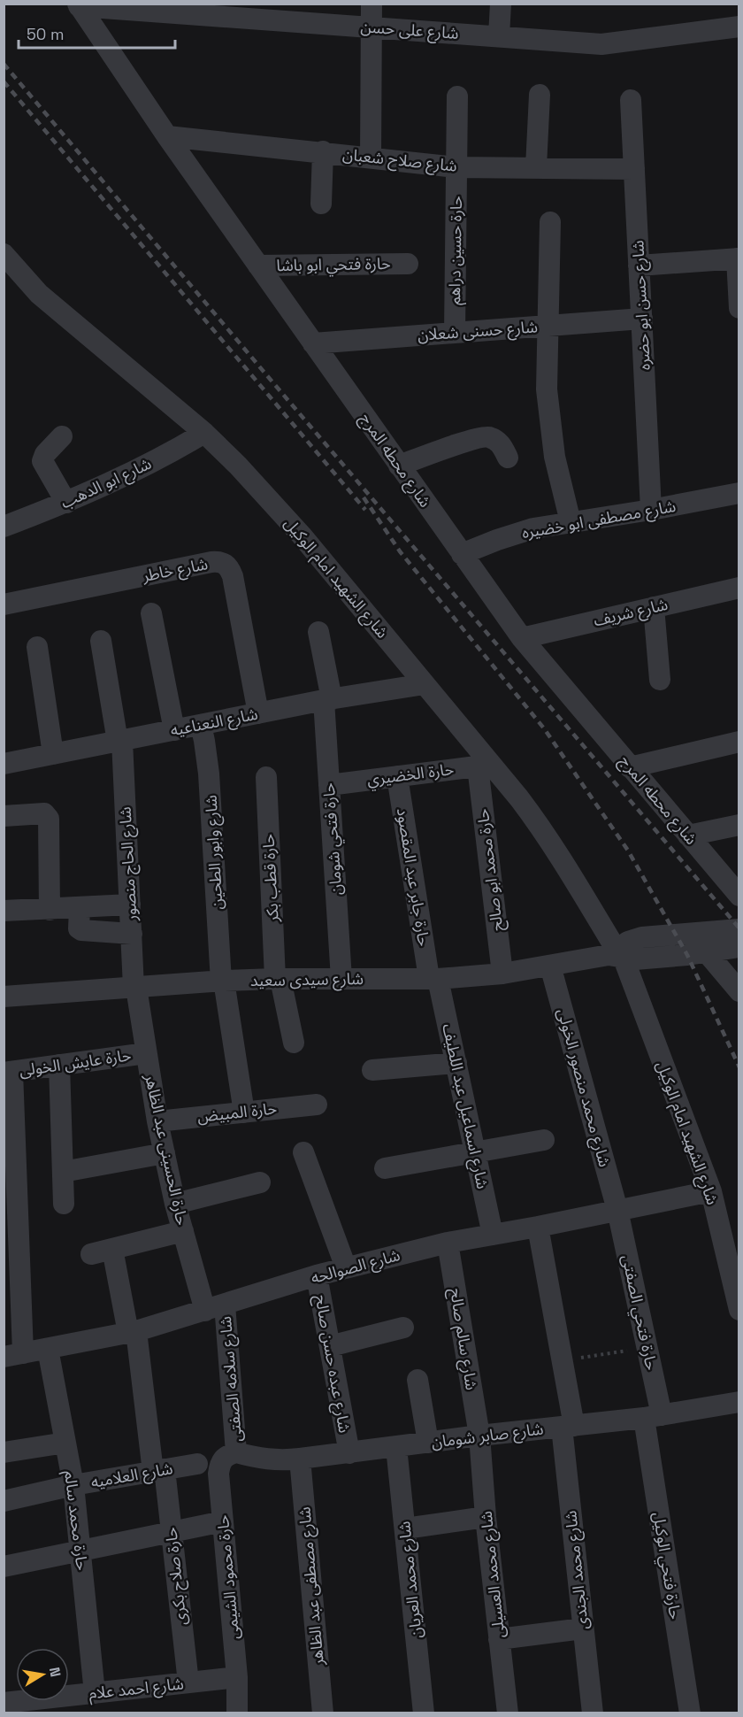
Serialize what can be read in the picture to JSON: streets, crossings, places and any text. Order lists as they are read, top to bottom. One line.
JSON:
{"streets":{"street":["شارع على حسن","شارع صلاح شعبان","حارة حسين دراهم","حارة فتحي ابو باشا","شارع حسن ابو حضره","شارع حسنى شعلان","شارع محطه المرج","شارع ابو الدهب","شارع مصطفى ابو خضيره","شارع خاطر","شارع الشهيد امام الوكيل","شارع شريف","شارع النعناعيه","حارة الخضيري","حارة فتحي شومان","شارع وابور الطحين","شارع الحاج منصور","حارة محمد ابو صالح","حارة جابر عبد المقصود","حارة قطب بكر","شارع سيدى سعيد","حارة عايش الخولى","شارع محمد منصور الخولى","شارع اسماعيل عبد اللطيف","حارة المبيض","حارة الحسينى عبد الظاهر","شارع الصوالحه","حارة فتحي الصفتى","شارع سالم صالح","شارع عبده حسن صالح","شارع سلامه الصفتى","شارع صابر شومان","شارع العلاميه","حارة محمد سالم","حارة فتحي الوكيل","شارع محمد الجندى","شارع محمد العسيلى","حارة صلاح بكرى","حارة محمود الشيمى","شارع محمد العريان","شارع مصطفى عبد الظاهر","شارع احمد علام"]},"crossings":[["شارع على حسن","شارع محطه المرج"],["شارع صلاح شعبان","حارة حسين دراهم"],["شارع صلاح شعبان","شارع حسن ابو حضره"],["شارع صلاح شعبان","شارع محطه المرج"],["حارة حسين دراهم","شارع حسنى شعلان"],["حارة فتحي ابو باشا","شارع محطه المرج"],["شارع حسن ابو حضره","شارع حسنى شعلان"],["شارع حسن ابو حضره","شارع مصطفى ابو خضيره"],["شارع حسنى شعلان","شارع محطه المرج"],["شارع محطه المرج","شارع مصطفى ابو خضيره"],["شارع محطه المرج","شارع شريف"],["شارع ابو الدهب","شارع الشهيد امام الوكيل"],["شارع خاطر","شارع النعناعيه"],["شارع الشهيد امام الوكيل","شارع النعناعيه"],["شارع الشهيد امام الوكيل","حارة الخضيري"],["شارع الشهيد امام الوكيل","حارة محمد ابو صالح"],["شارع الشهيد امام الوكيل","شارع سيدى سعيد"],["شارع الشهيد امام الوكيل","شارع الصوالحه"],["شارع النعناعيه","حارة فتحي شومان"],["شارع النعناعيه","شارع وابور الطحين"],["شارع النعناعيه","شارع الحاج منصور"],["حارة الخضيري","حارة فتحي شومان"],["حارة الخضيري","حارة محمد ابو صالح"],["حارة الخضيري","حارة جابر عبد المقصود"],["حارة فتحي شومان","شارع سيدى سعيد"],["شارع وابور الطحين","شارع سيدى سعيد"],["شارع وابور الطحين","حارة المبيض"],["شارع الحاج منصور","شارع سيدى سعيد"],["شارع الحاج منصور","حارة الحسينى عبد الظاهر"],["حارة محمد ابو صالح","شارع سيدى سعيد"],["حارة جابر عبد المقصود","شارع سيدى سعيد"],["حارة جابر عبد المقصود","شارع اسماعيل عبد اللطيف"],["حارة قطب بكر","شارع سيدى سعيد"],["شارع سيدى سعيد","شارع محمد منصور الخولى"],["شارع سيدى سعيد","شارع اسماعيل عبد اللطيف"],["شارع سيدى سعيد","حارة الحسينى عبد الظاهر"],["حارة عايش الخولى","حارة الحسينى عبد الظاهر"],["شارع محمد منصور الخولى","شارع الصوالحه"],["شارع محمد منصور الخولى","حارة فتحي الصفتى"],["شارع اسماعيل عبد اللطيف","شارع الصوالحه"],["حارة المبيض","حارة الحسينى عبد الظاهر"],["حارة الحسينى عبد الظاهر","شارع الصوالحه"],["حارة الحسينى عبد الظاهر","شارع سلامه الصفتى"],["شارع الصوالحه","حارة فتحي الصفتى"],["شارع الصوالحه","شارع سالم صالح"],["شارع الصوالحه","شارع عبده حسن صالح"],["شارع الصوالحه","شارع سلامه الصفتى"],["شارع الصوالحه","حارة محمد سالم"],["شارع الصوالحه","شارع محمد الجندى"],["شارع الصوالحه","حارة صلاح بكرى"],["حارة فتحي الصفتى","شارع صابر شومان"],["حارة فتحي الصفتى","حارة فتحي الوكيل"],["شارع سالم صالح","شارع صابر شومان"],["شارع سالم صالح","شارع محمد العسيلى"],["شارع عبده حسن صالح","شارع صابر شومان"],["شارع سلامه الصفتى","شارع صابر شومان"],["شارع سلامه الصفتى","حارة محمود الشيمى"],["شارع صابر شومان","حارة فتحي الوكيل"],["شارع صابر شومان","شارع محمد الجندى"],["شارع صابر شومان","شارع محمد العسيلى"],["شارع صابر شومان","حارة محمود الشيمى"],["شارع صابر شومان","شارع محمد العريان"],["شارع صابر شومان","شارع مصطفى عبد الظاهر"],["شارع العلاميه","حارة محمد سالم"],["شارع العلاميه","حارة صلاح بكرى"],["حارة محمد سالم","شارع احمد علام"],["حارة صلاح بكرى","شارع احمد علام"],["حارة محمود الشيمى","شارع احمد علام"]],"scale_bar":"50 m","north":"right"}
